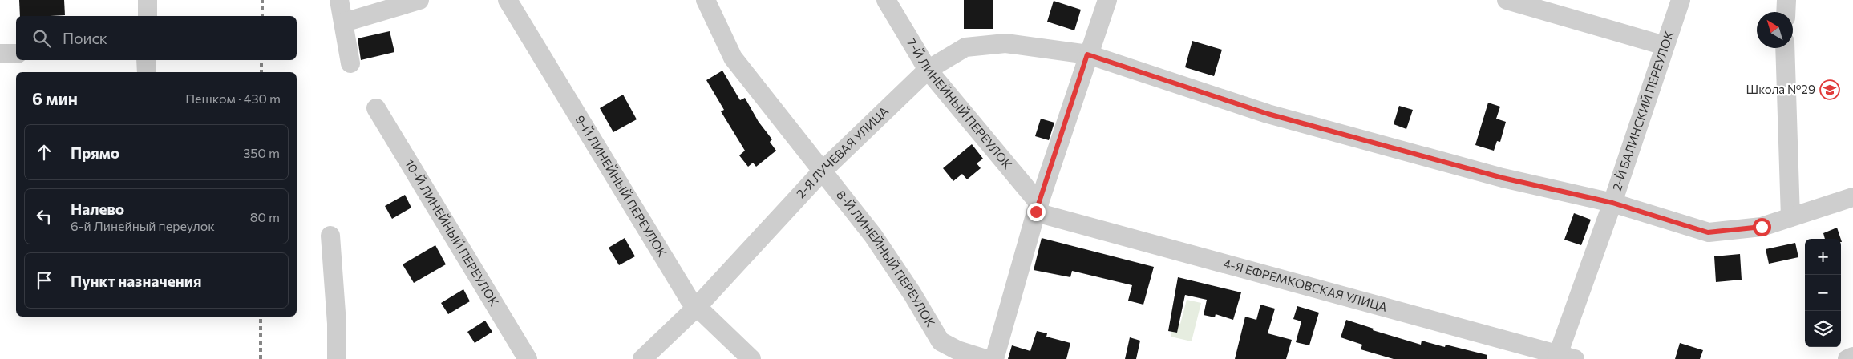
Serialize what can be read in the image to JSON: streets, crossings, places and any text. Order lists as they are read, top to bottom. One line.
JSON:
{"streets":{"street":["7-Й ЛИНЕЙНЫЙ ПЕРЕУЛОК","2-Й БАЛИНСКИЙ ПЕРЕУЛОК","2-Я ЛУЧЕВАЯ УЛИЦА","9-Й ЛИНЕЙНЫЙ ПЕРЕУЛОК","10-Й ЛИНЕЙНЫЙ ПЕРЕУЛОК","8-Й ЛИНЕЙНЫЙ ПЕРЕУЛОК","4-Я ЕФРЕМКОВСКАЯ УЛИЦА"]},"crossings":[["7-Й ЛИНЕЙНЫЙ ПЕРЕУЛОК","2-Я ЛУЧЕВАЯ УЛИЦА"],["7-Й ЛИНЕЙНЫЙ ПЕРЕУЛОК","4-Я ЕФРЕМКОВСКАЯ УЛИЦА"],["2-Й БАЛИНСКИЙ ПЕРЕУЛОК","2-Я ЛУЧЕВАЯ УЛИЦА"],["2-Й БАЛИНСКИЙ ПЕРЕУЛОК","4-Я ЕФРЕМКОВСКАЯ УЛИЦА"],["2-Я ЛУЧЕВАЯ УЛИЦА","9-Й ЛИНЕЙНЫЙ ПЕРЕУЛОК"],["2-Я ЛУЧЕВАЯ УЛИЦА","8-Й ЛИНЕЙНЫЙ ПЕРЕУЛОК"]],"places":{"school or university":["Школа №29"]},"north":"top left","page":{"search":"Поиск","heading":["6 мин","Пешком · 430 m"],"list":[["Прямо","350 m"],["Налево","6-й Линейный переулок","80 m"],"Пункт назначения"],"map_buttons":["+","−"]}}
